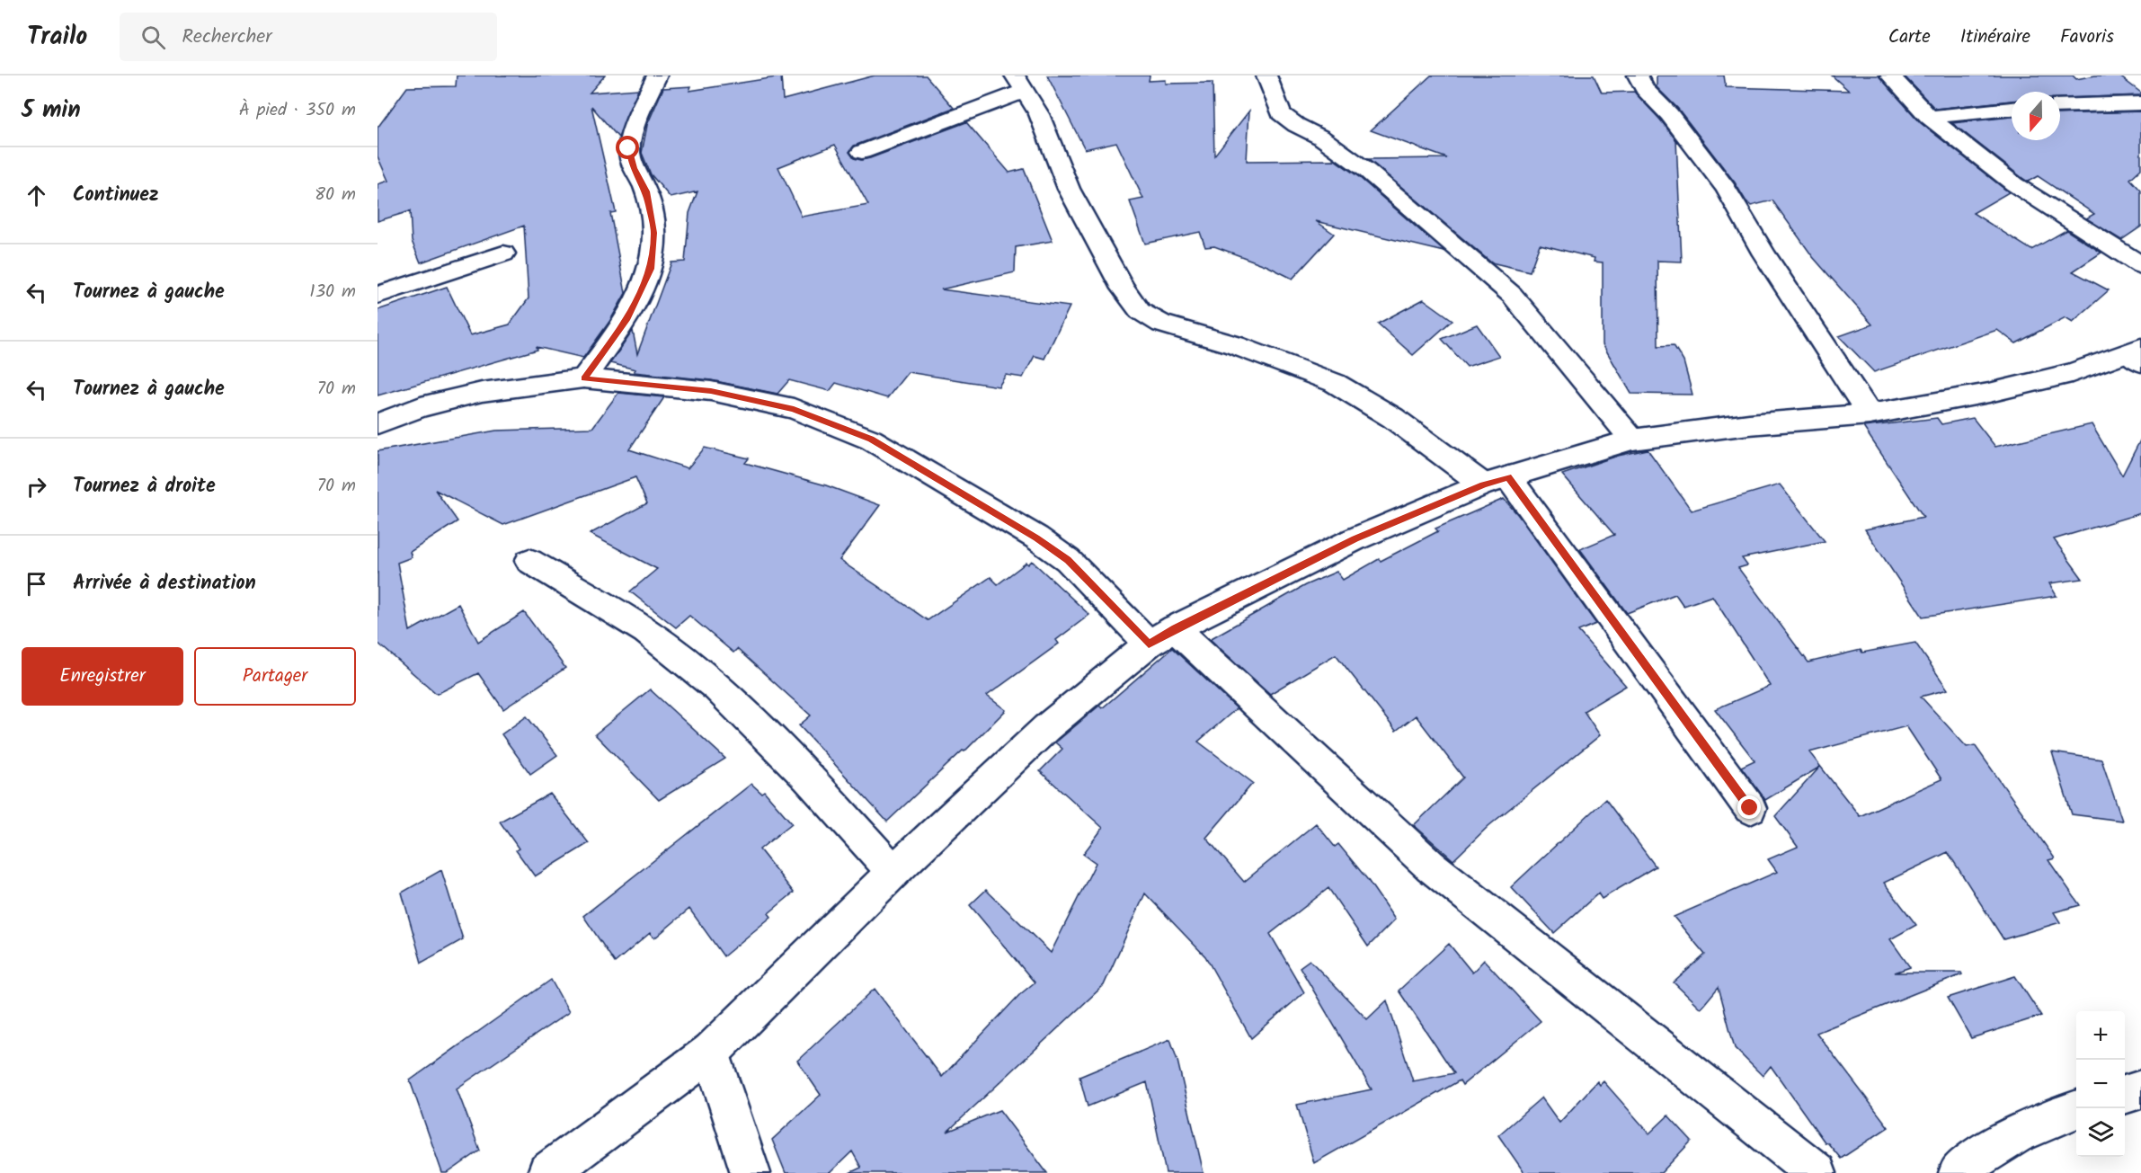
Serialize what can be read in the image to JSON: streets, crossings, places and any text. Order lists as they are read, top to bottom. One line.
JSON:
{"north":"bottom","page":{"header":"Trailo","search":"Rechercher","nav":["Carte","Itinéraire","Favoris"],"heading":["5 min","À pied · 350 m"],"list":[["Continuez","80 m"],["Tournez à gauche","130 m"],["Tournez à gauche","70 m"],["Tournez à droite","70 m"],"Arrivée à destination"],"buttons":["Enregistrer","Partager"],"map_buttons":["+","−"]}}
